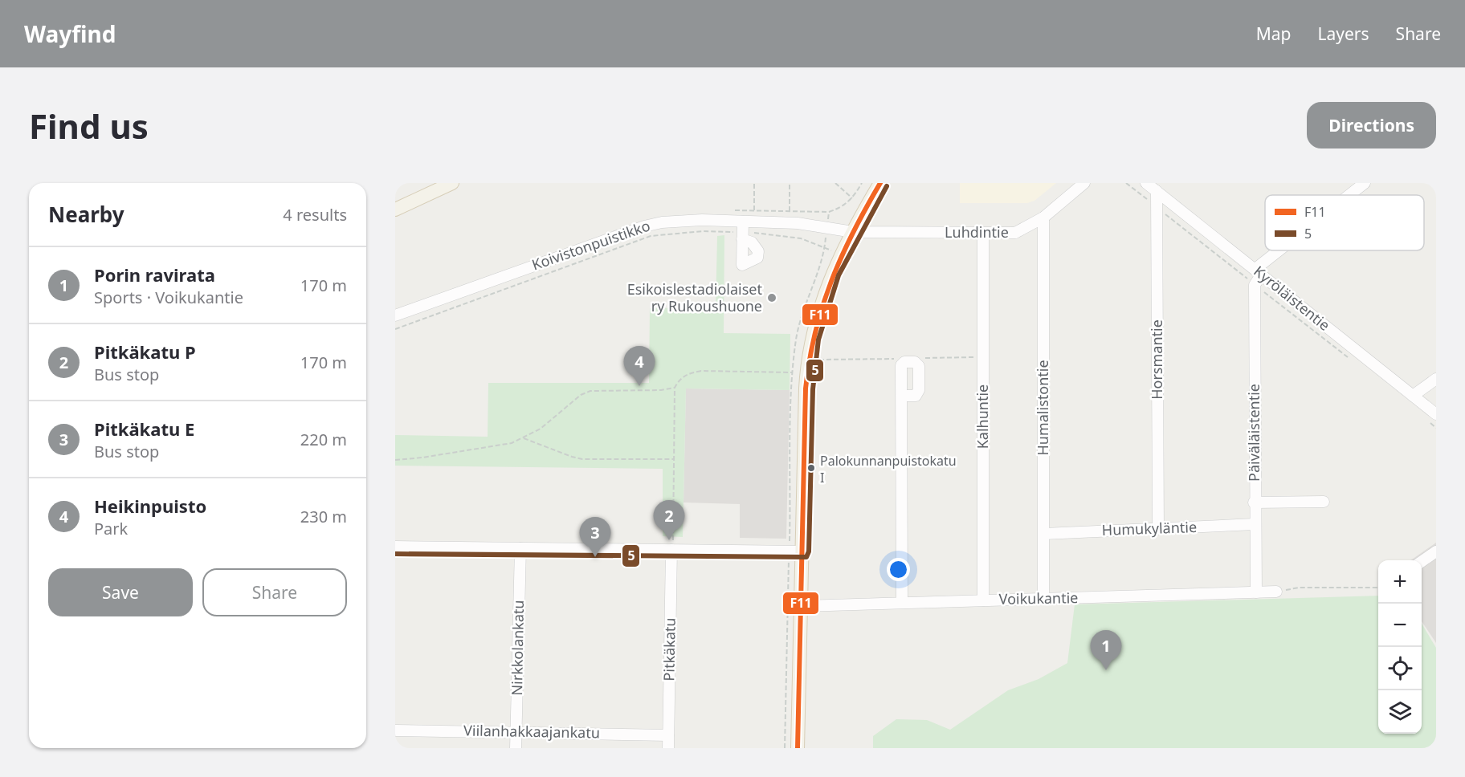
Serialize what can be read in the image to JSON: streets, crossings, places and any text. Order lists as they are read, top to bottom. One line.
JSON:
{"streets":{"street":["Luhdintie","Koivistonpuistikko","Kyröläistentie","Horsmantie","Humalistontie","Kalhuntie","Päiväläistentie","Humukyläntie","Voikukantie","Nirkkolankatu","Pitkäkatu","Viilanhakkaajankatu"]},"crossings":[["Luhdintie","Koivistonpuistikko"],["Luhdintie","Humalistontie"],["Luhdintie","Kalhuntie"],["Kyröläistentie","Horsmantie"],["Horsmantie","Humukyläntie"],["Humalistontie","Humukyläntie"],["Humalistontie","Voikukantie"],["Kalhuntie","Voikukantie"],["Päiväläistentie","Humukyläntie"],["Päiväläistentie","Voikukantie"],["Nirkkolankatu","Viilanhakkaajankatu"],["Pitkäkatu","Viilanhakkaajankatu"]],"places":["Esikoislestadiolaiset ry Rukoushuone","Palokunnanpuistokatu I"],"lines":["transit line F11","transit line 5"],"legend":["F11","5"],"page":{"header":"Wayfind","nav":["Map","Layers","Share"],"buttons":["Directions",["Save","Share"]],"title":"Find us","heading":["Nearby","4 results"],"list":[{"mark":"1","name":"Porin ravirata","note":"Sports · Voikukantie","value":"170 m"},{"mark":"2","name":"Pitkäkatu P","note":"Bus stop","value":"170 m"},{"mark":"3","name":"Pitkäkatu E","note":"Bus stop","value":"220 m"},{"mark":"4","name":"Heikinpuisto","note":"Park","value":"230 m"}],"pins":["4","2","3","1"],"map_buttons":["+","−"]}}
